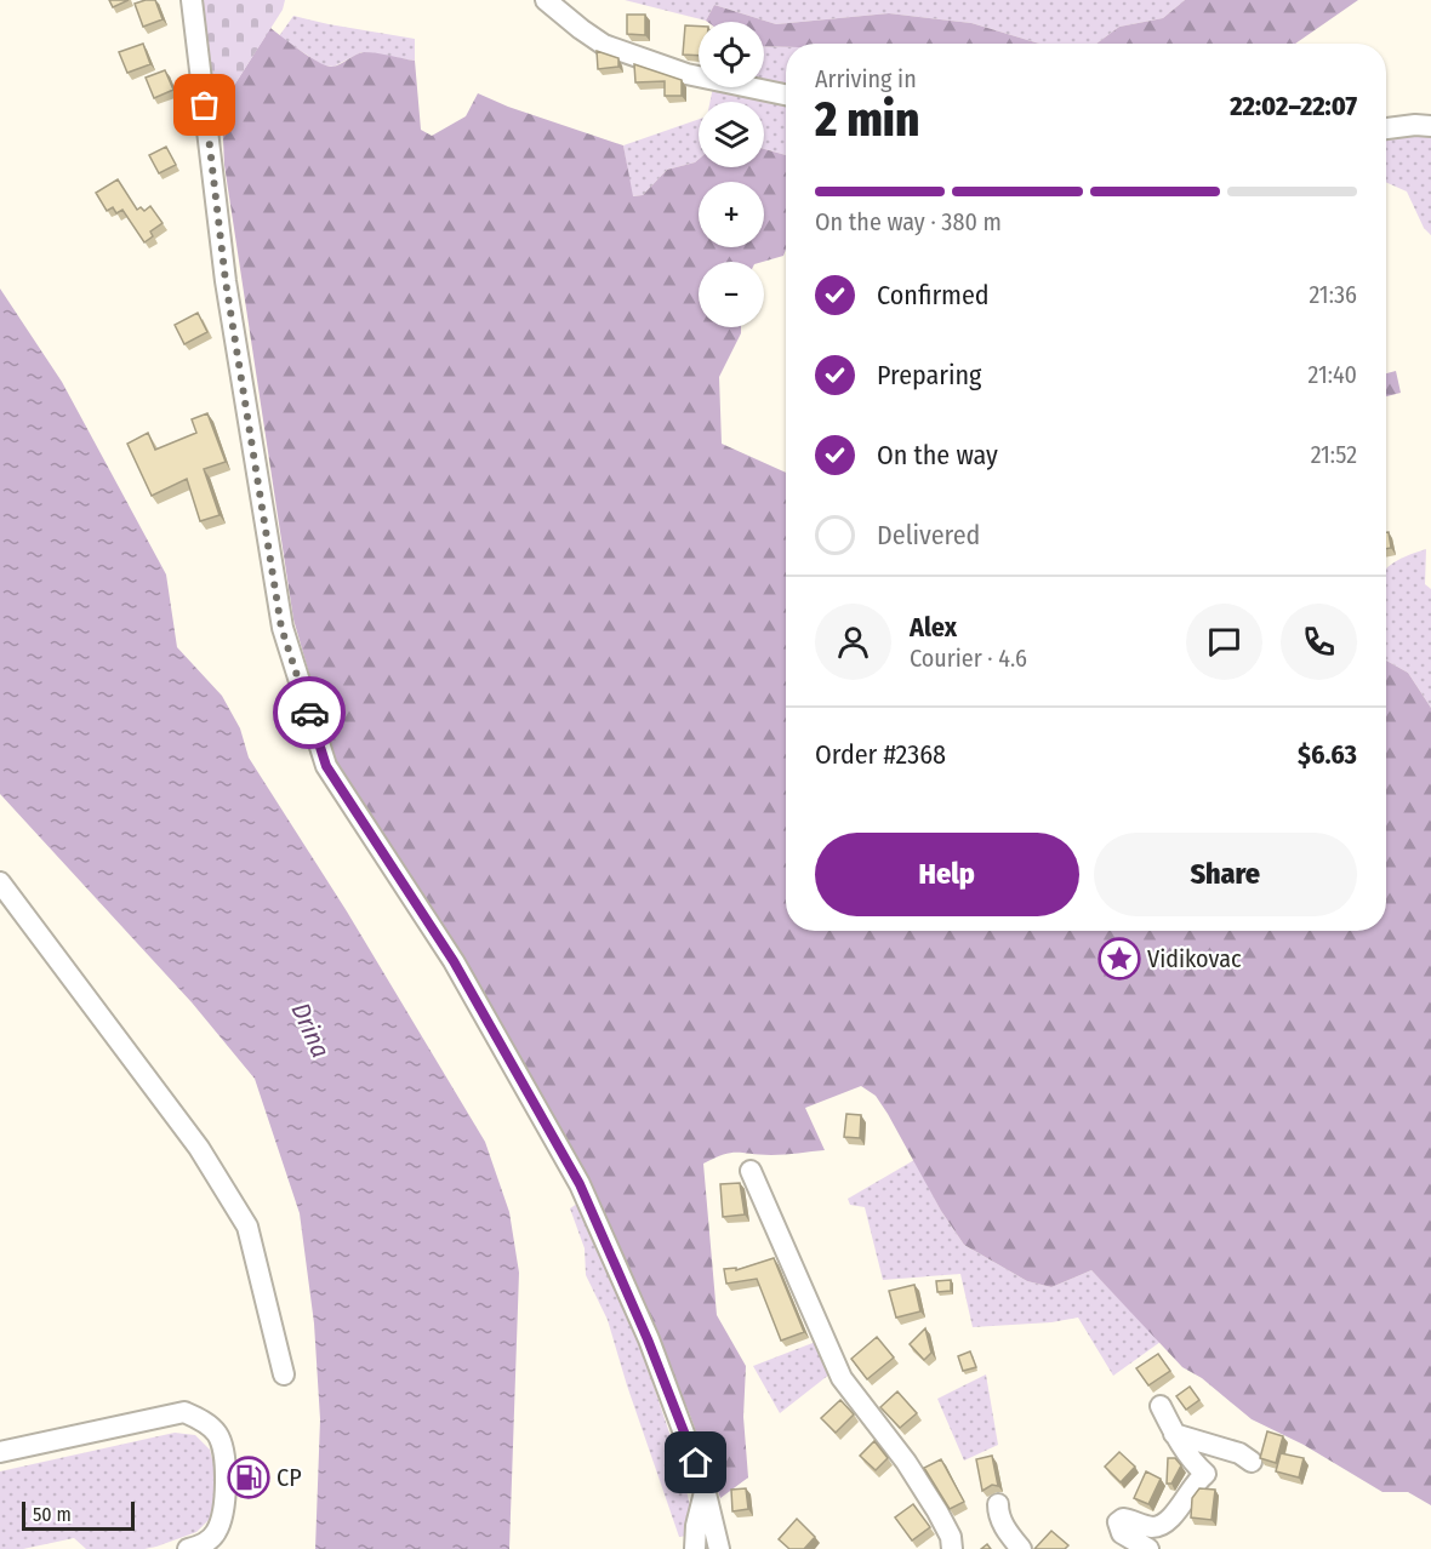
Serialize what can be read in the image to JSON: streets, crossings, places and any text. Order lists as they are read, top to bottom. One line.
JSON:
{"water":["Drina"],"places":{"place":["Vidikovac"],"fuel station":["CP"]},"scale_bar":"50 m","page":{"map_buttons":["+","−"],"heading":["2 min","Arriving in","22:02–22:07"],"panel":["Alex","Courier · 4.6","Order #2368","$6.63"],"bar":"On the way · 380 m","list":[["Confirmed","21:36"],["Preparing","21:40"],["On the way","21:52"],"Delivered"],"buttons":["Help","Share"],"scale":"50 m"}}
